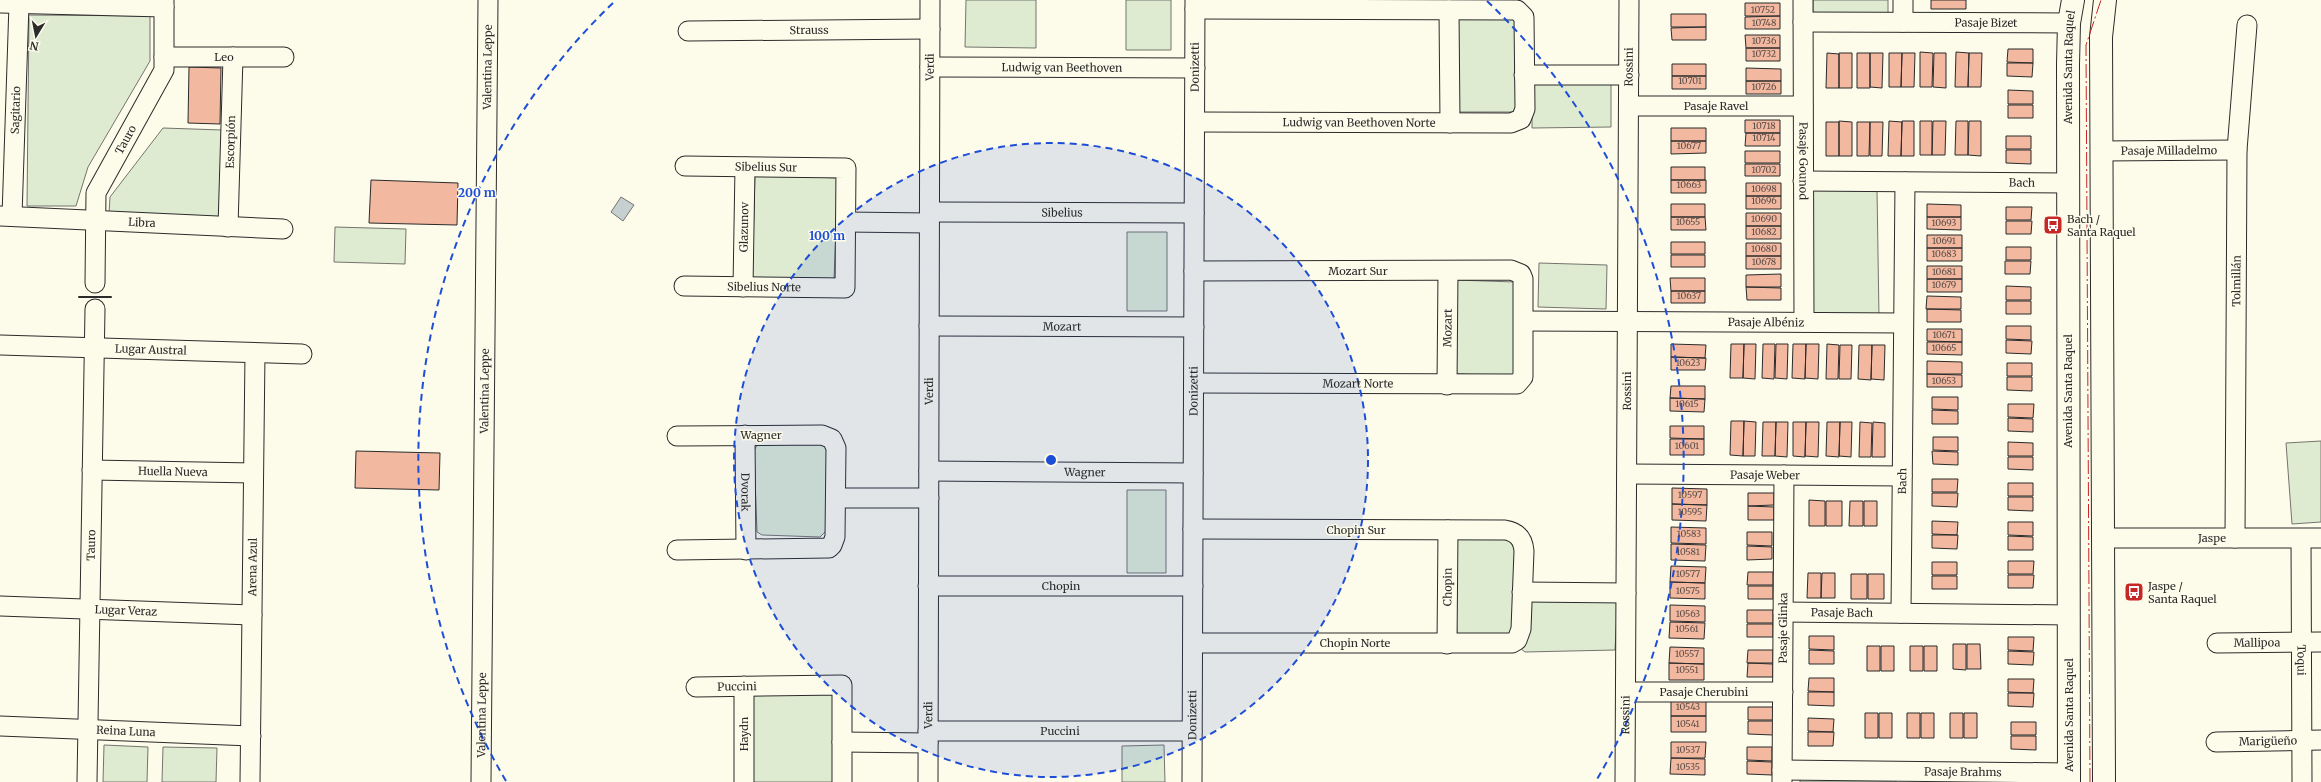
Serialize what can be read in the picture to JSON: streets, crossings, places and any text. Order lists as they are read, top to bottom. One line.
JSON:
{"streets":{"main road":["Avenida Santa Raquel"],"street":["Pasaje Bizet","Strauss","Leo","Valentina Leppe","Verdi","Donizetti","Rossini","Ludwig van Beethoven","Pasaje Ravel","Sagitario","Ludwig van Beethoven Norte","Tauro","Escorpión","Pasaje Milladelmo","Pasaje Gounod","Sibelius Sur","Bach","Sibelius","Libra","Glazunov","Mozart Sur","Tolmillán","Sibelius Norte","Pasaje Albéniz","Mozart","Lugar Austral","Mozart Norte","Wagner","Huella Nueva","Pasaje Weber","Dvorak","Chopin Sur","Jaspe","Arena Azul","Chopin","Lugar Veraz","Pasaje Bach","Pasaje Glinka","Mallipoa","Chopin Norte","Toqui","Puccini","Pasaje Cherubini","Reina Luna","Haydn","Marigüeño","Pasaje Brahms"]},"crossings":[["Pasaje Bizet","Avenida Santa Raquel"],["Pasaje Bizet","Pasaje Gounod"],["Strauss","Verdi"],["Leo","Tauro"],["Leo","Escorpión"],["Verdi","Ludwig van Beethoven"],["Verdi","Sibelius"],["Verdi","Mozart"],["Verdi","Wagner"],["Verdi","Chopin"],["Verdi","Puccini"],["Donizetti","Ludwig van Beethoven"],["Donizetti","Ludwig van Beethoven Norte"],["Donizetti","Sibelius"],["Donizetti","Mozart Sur"],["Donizetti","Mozart"],["Donizetti","Mozart Norte"],["Donizetti","Wagner"],["Donizetti","Chopin Sur"],["Donizetti","Chopin"],["Donizetti","Chopin Norte"],["Donizetti","Puccini"],["Rossini","Pasaje Ravel"],["Rossini","Pasaje Albéniz"],["Rossini","Pasaje Weber"],["Rossini","Pasaje Cherubini"],["Avenida Santa Raquel","Bach"],["Avenida Santa Raquel","Pasaje Brahms"],["Pasaje Ravel","Pasaje Gounod"],["Sagitario","Libra"],["Tauro","Libra"],["Tauro","Lugar Austral"],["Tauro","Huella Nueva"],["Tauro","Lugar Veraz"],["Tauro","Reina Luna"],["Escorpión","Libra"],["Pasaje Milladelmo","Tolmillán"],["Pasaje Gounod","Bach"],["Pasaje Gounod","Pasaje Albéniz"],["Sibelius Sur","Sibelius"],["Sibelius Sur","Glazunov"],["Sibelius Sur","Sibelius Norte"],["Bach","Pasaje Albéniz"],["Bach","Pasaje Weber"],["Bach","Pasaje Bach"],["Sibelius","Sibelius Norte"],["Glazunov","Sibelius Norte"],["Mozart Sur","Mozart"],["Mozart Sur","Mozart Norte"],["Tolmillán","Jaspe"],["Mozart","Mozart Norte"],["Lugar Austral","Arena Azul"],["Wagner","Dvorak"],["Huella Nueva","Arena Azul"],["Pasaje Weber","Pasaje Glinka"],["Chopin Sur","Chopin"],["Chopin Sur","Chopin Norte"],["Jaspe","Toqui"],["Arena Azul","Lugar Veraz"],["Arena Azul","Reina Luna"],["Chopin","Chopin Norte"],["Pasaje Bach","Pasaje Glinka"],["Pasaje Glinka","Pasaje Cherubini"],["Pasaje Glinka","Pasaje Brahms"],["Mallipoa","Toqui"],["Toqui","Marigüeño"],["Puccini","Haydn"]],"places":{"bus stop":["Bach / Santa Raquel","Jaspe / Santa Raquel"]},"house_numbers":["10752","10748","10736","10732","10701","10726","10718","10714","10677","10702","10663","10698","10696","10690","10655","10693","10682","10691","10680","10683","10678","10681","10679","10637","10671","10665","10623","10653","10615","10601","10597","10595","10583","10581","10577","10575","10563","10561","10557","10551","10543","10541","10537","10535"],"north":"bottom","rings":["200 m","100 m"]}
